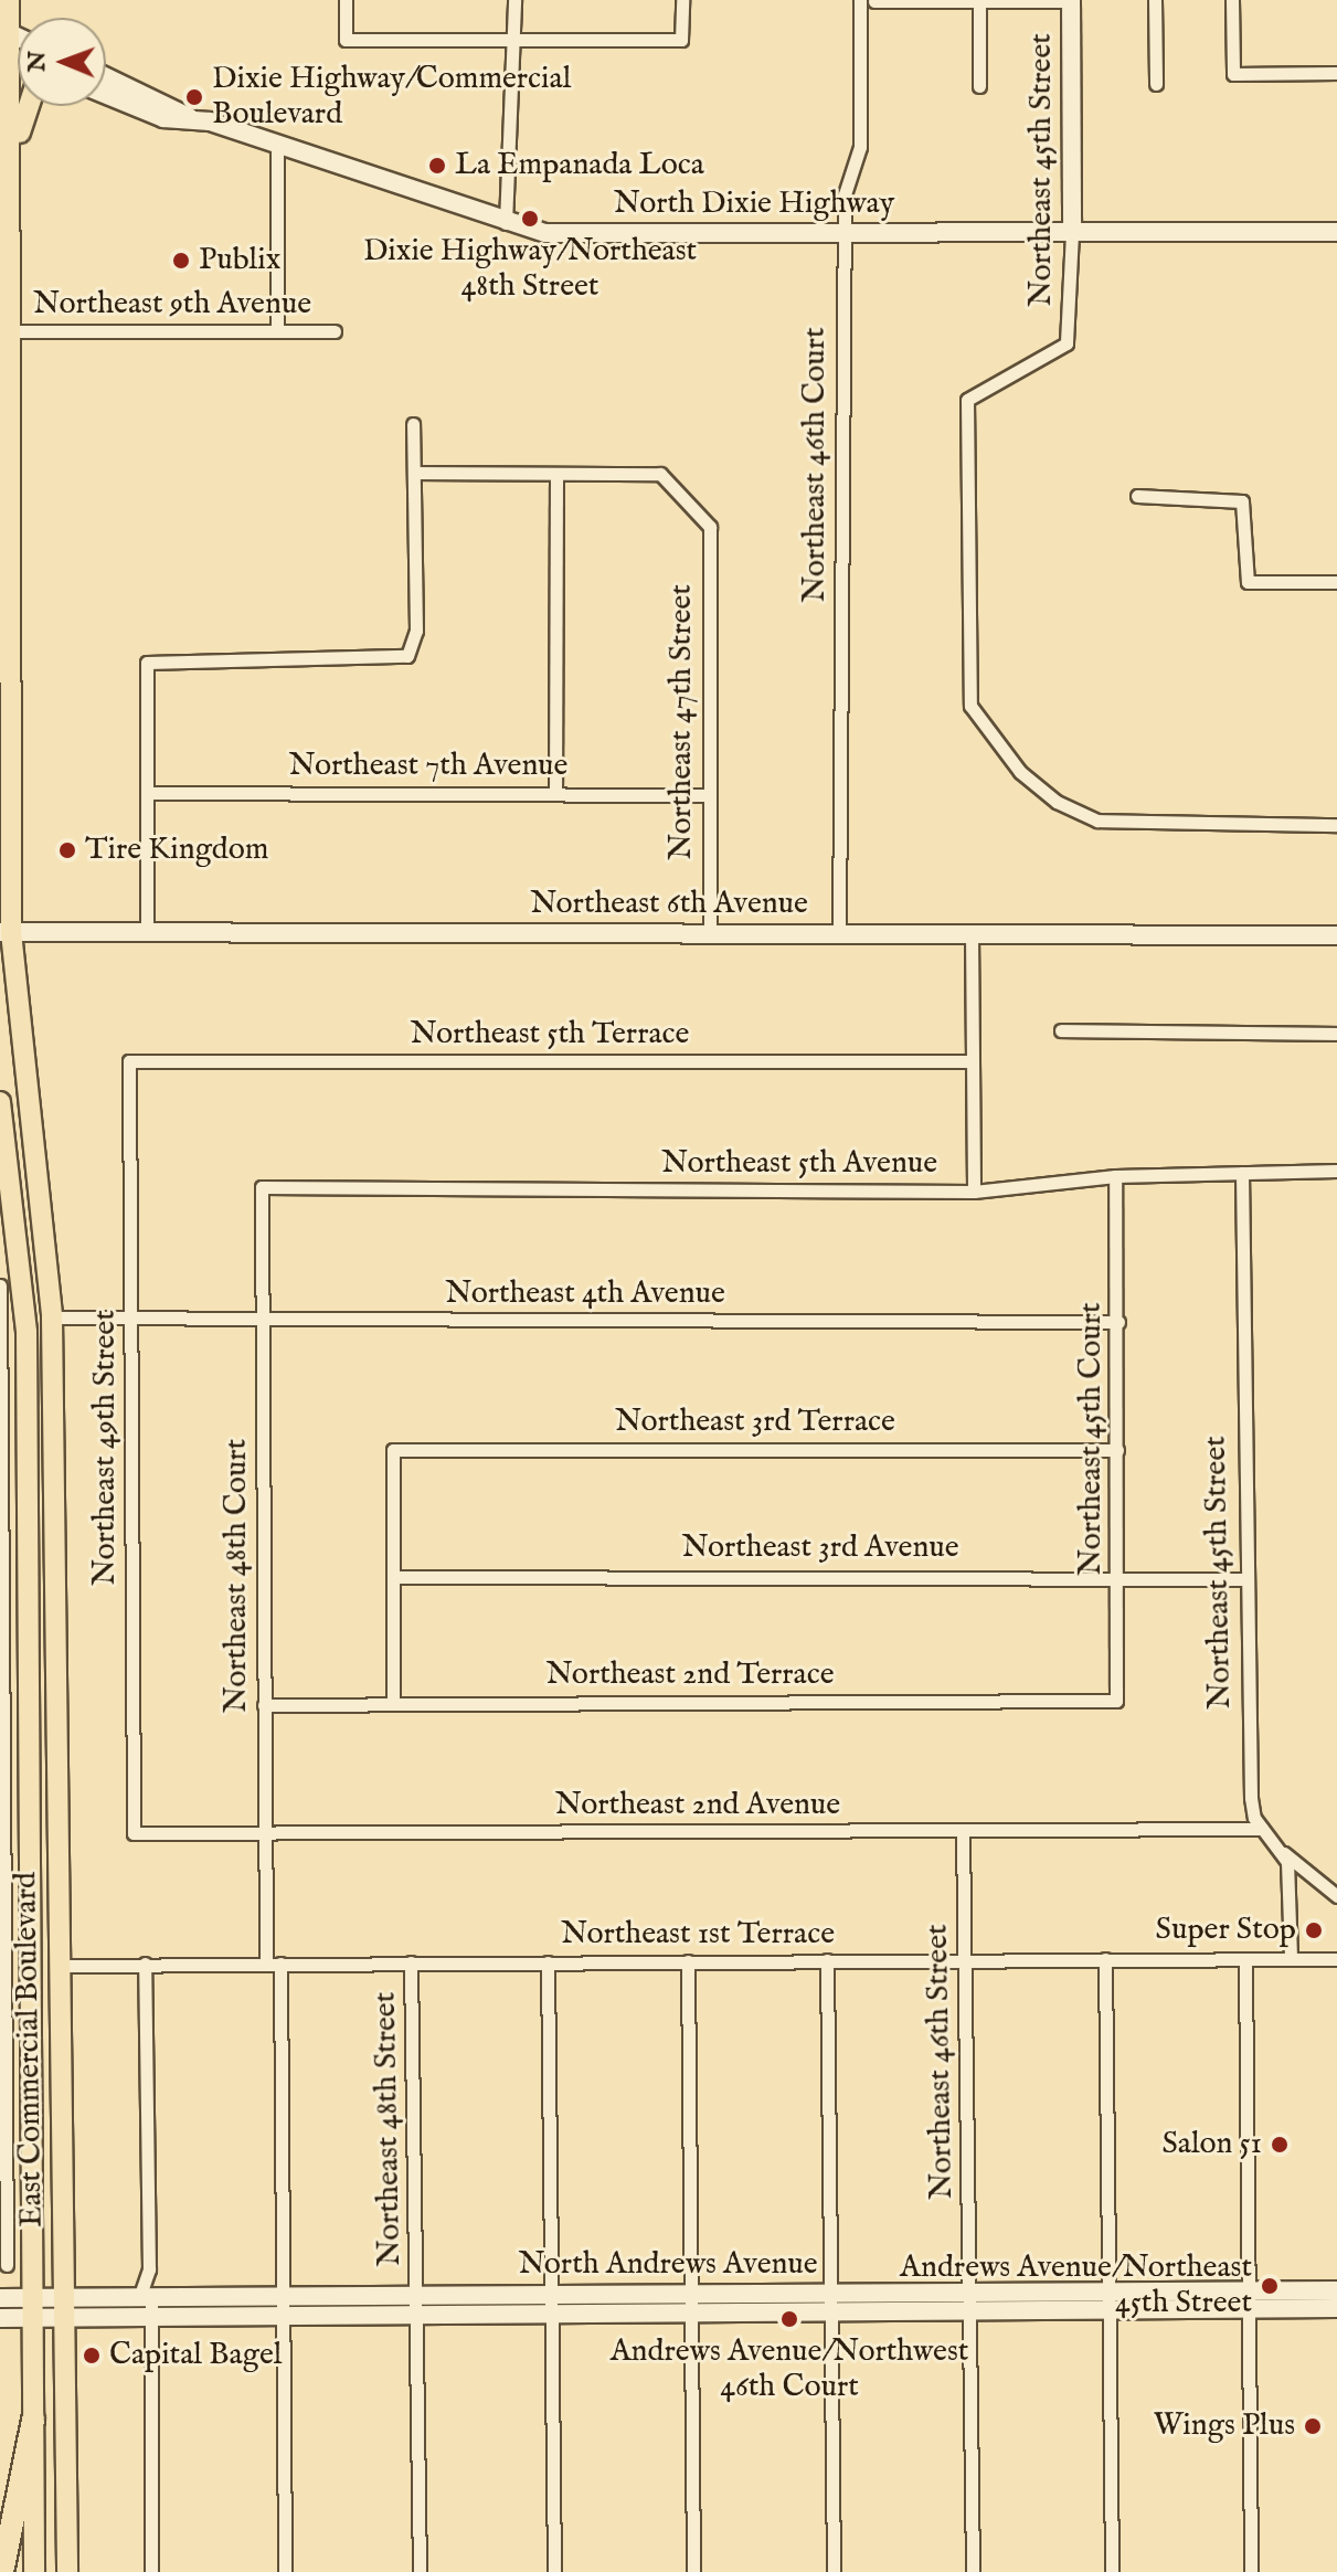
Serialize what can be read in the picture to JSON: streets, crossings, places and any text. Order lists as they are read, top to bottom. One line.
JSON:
{"streets":{"main road":["Northeast 45th Street","North Dixie Highway","Northeast 6th Avenue","East Commercial Boulevard","North Andrews Avenue"],"street":["Northeast 9th Avenue","Northeast 46th Court","Northeast 47th Street","Northeast 7th Avenue","Northeast 5th Terrace","Northeast 5th Avenue","Northeast 4th Avenue","Northeast 3rd Terrace","Northeast 45th Court","Northeast 49th Street","Northeast 3rd Avenue","Northeast 48th Court","Northeast 2nd Terrace","Northeast 2nd Avenue","Northeast 1st Terrace","Northeast 46th Street","Northeast 48th Street"]},"crossings":[["Northeast 45th Street","North Dixie Highway"],["Northeast 45th Street","Northeast 5th Avenue"],["Northeast 45th Street","Northeast 3rd Avenue"],["Northeast 45th Street","Northeast 2nd Avenue"],["North Dixie Highway","Northeast 46th Court"],["Northeast 9th Avenue","East Commercial Boulevard"],["Northeast 46th Court","Northeast 6th Avenue"],["Northeast 47th Street","Northeast 7th Avenue"],["Northeast 47th Street","Northeast 6th Avenue"],["Northeast 6th Avenue","East Commercial Boulevard"],["Northeast 5th Terrace","Northeast 49th Street"],["Northeast 5th Avenue","Northeast 45th Court"],["Northeast 5th Avenue","Northeast 48th Court"],["Northeast 4th Avenue","Northeast 45th Court"],["Northeast 4th Avenue","Northeast 49th Street"],["Northeast 4th Avenue","Northeast 48th Court"],["Northeast 4th Avenue","East Commercial Boulevard"],["Northeast 3rd Terrace","Northeast 45th Court"],["Northeast 3rd Terrace","Northeast 3rd Avenue"],["Northeast 45th Court","Northeast 3rd Avenue"],["Northeast 45th Court","Northeast 2nd Terrace"],["Northeast 49th Street","Northeast 2nd Avenue"],["Northeast 48th Court","Northeast 2nd Terrace"],["Northeast 48th Court","Northeast 2nd Avenue"],["Northeast 48th Court","Northeast 1st Terrace"],["Northeast 48th Court","North Andrews Avenue"],["Northeast 2nd Avenue","Northeast 46th Street"],["Northeast 1st Terrace","East Commercial Boulevard"],["Northeast 1st Terrace","Northeast 46th Street"],["Northeast 1st Terrace","Northeast 48th Street"],["East Commercial Boulevard","North Andrews Avenue"],["Northeast 46th Street","North Andrews Avenue"],["Northeast 48th Street","North Andrews Avenue"]],"places":["Dixie Highway/Commercial Boulevard","La Empanada Loca","Dixie Highway/Northeast 48th Street","Publix","Tire Kingdom","Super Stop","Salon 51","Andrews Avenue/Northeast 45th Street","Andrews Avenue/Northwest 46th Court","Capital Bagel","Wings Plus"],"north":"left"}
